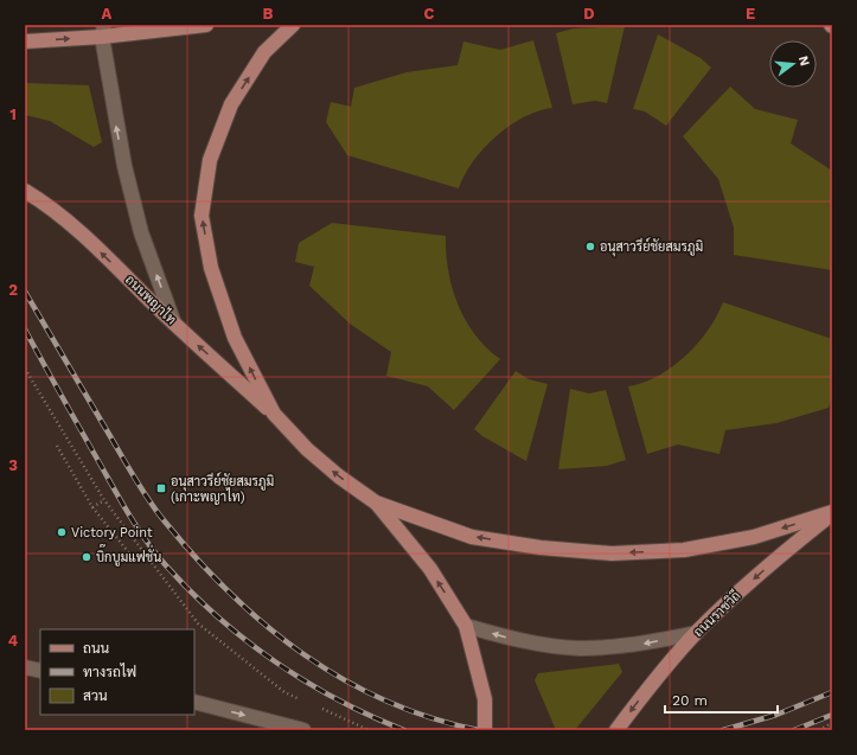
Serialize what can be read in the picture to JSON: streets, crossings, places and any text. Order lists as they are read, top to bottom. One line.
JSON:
{"streets":{"main road":["ถนนพญาไท","ถนนราชวิถี"]},"one_way":["ถนนพญาไท","ถนนราชวิถี"],"places":{"other":["อนุสาวรีย์ชัยสมรภูมิ","Victory Point","บิ๊กบูมแฟชั่น"],"transit":["อนุสาวรีย์ชัยสมรภูมิ (เกาะพญาไท)"]},"legend":["ถนน","ทางรถไฟ","สวน"],"scale_bar":"20 m","north":"right","grid":{"columns":["A","B","C","D","E"],"rows":["1","2","3","4"]}}
